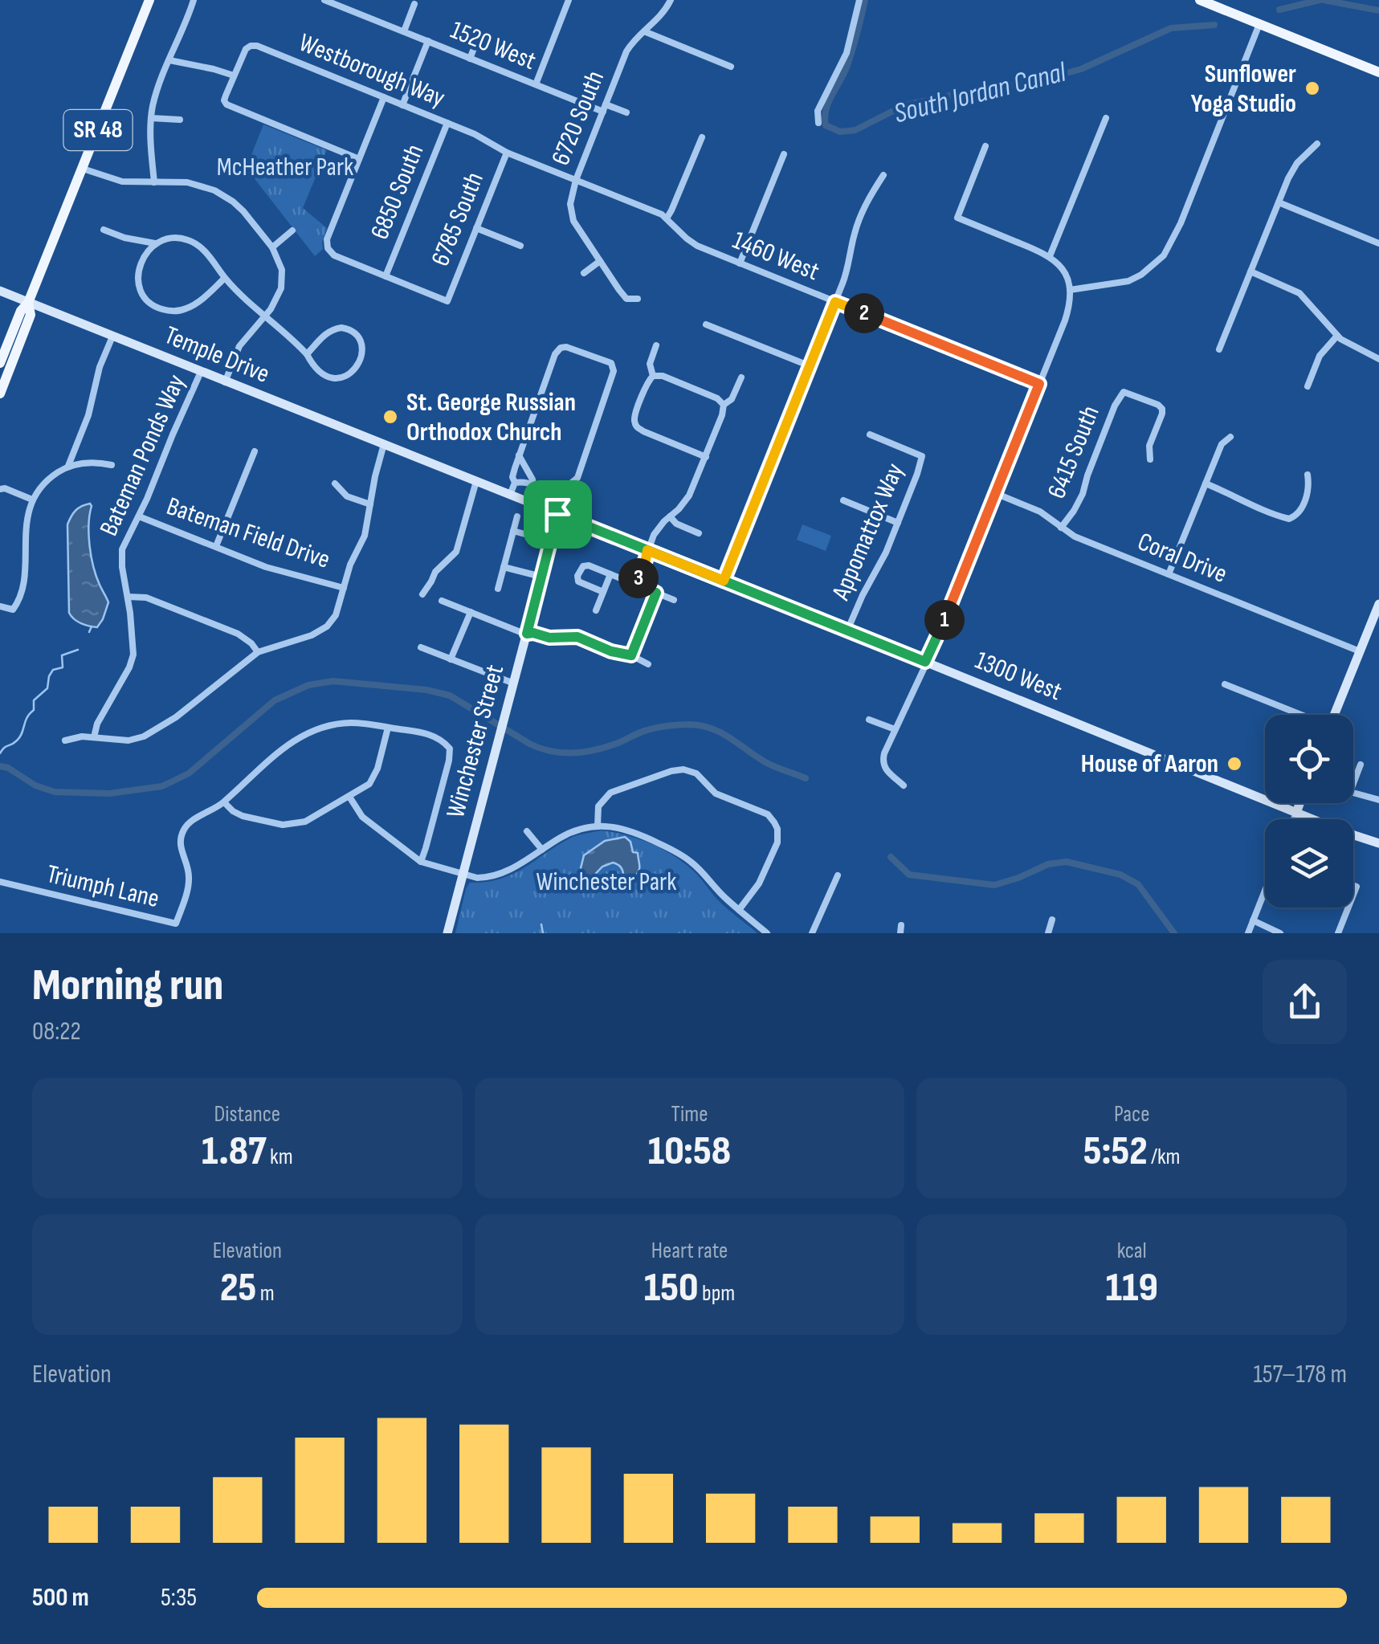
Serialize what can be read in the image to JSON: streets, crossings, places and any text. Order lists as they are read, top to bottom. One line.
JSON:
{"streets":{"main road":["SR 48"],"street":["1520 West","Westborough Way","6720 South","6850 South","6785 South","1460 West","Temple Drive","6415 South","Bateman Ponds Way","Appomattox Way","Bateman Field Drive","Coral Drive","1300 West","Winchester Street","Triumph Lane"]},"crossings":[["1520 West","6720 South"],["Westborough Way","6850 South"],["Westborough Way","6785 South"],["Westborough Way","1460 West"],["6720 South","1460 West"],["SR 48","Temple Drive"],["6850 South","6785 South"],["6785 South","1460 West"],["Temple Drive","Bateman Ponds Way"],["Temple Drive","1300 West"],["6415 South","Coral Drive"],["Bateman Ponds Way","Bateman Field Drive"],["Appomattox Way","1300 West"],["1300 West","Winchester Street"]],"water":["South Jordan Canal"],"parks":["McHeather Park","Winchester Park"],"places":["Sunflower Yoga Studio","St. George Russian Orthodox Church","House of Aaron"],"page":{"pins":["2","3","1"],"heading":["Morning run","08:22"],"stats":[["Distance","1.87 km"],["Time","10:58"],["Pace","5:52 /km"],["Elevation","25 m"],["Heart rate","150 bpm"],["kcal","119"]],"chart":["Elevation","157–178 m"],"list":[{"name":"500 m","note":"5:35"}]}}
